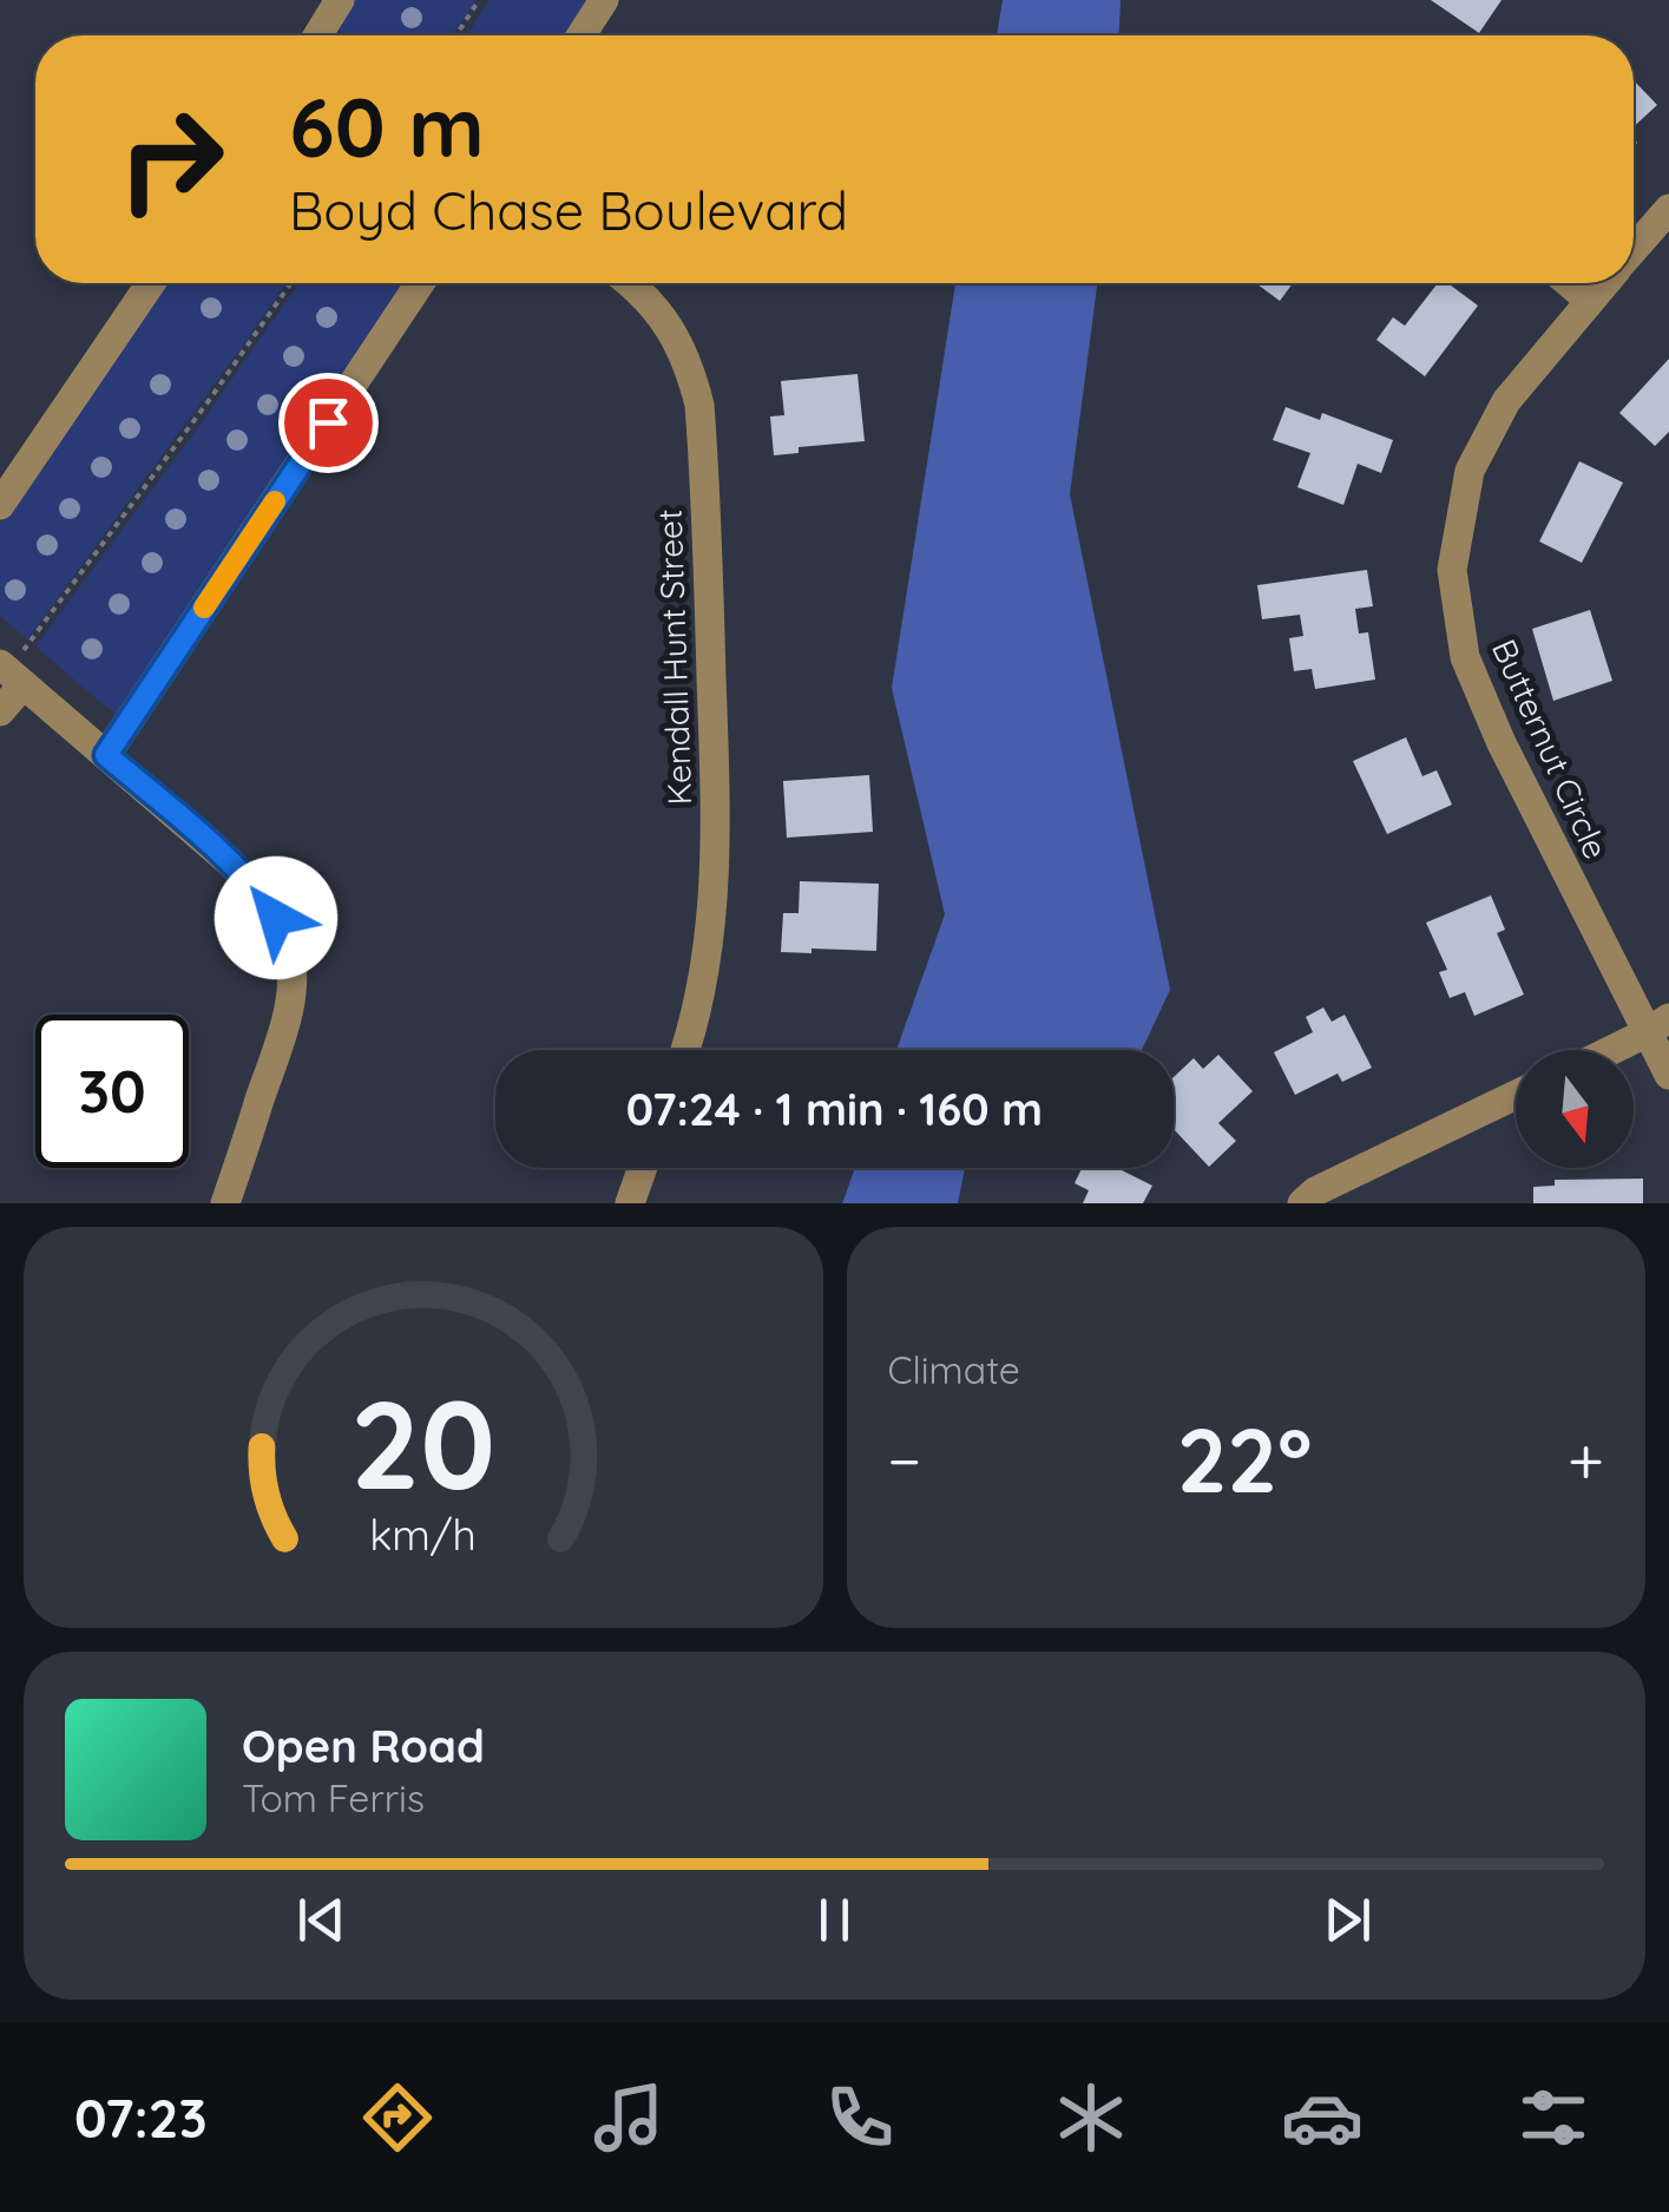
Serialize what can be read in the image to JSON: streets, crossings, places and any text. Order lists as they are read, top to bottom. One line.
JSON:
{"streets":{"street":["Kendall Hunt Street","Butternut Circle"]},"north":"bottom","page":{"turn":["60 m","Boyd Chase Boulevard"],"limit":"30","trip":"07:24 · 1 min · 160 m","tile":"Climate","heat":["−","22°","+"],"song":["Open Road","Tom Ferris"],"tabs":"07:23","gauge":["20","km/h"]}}
